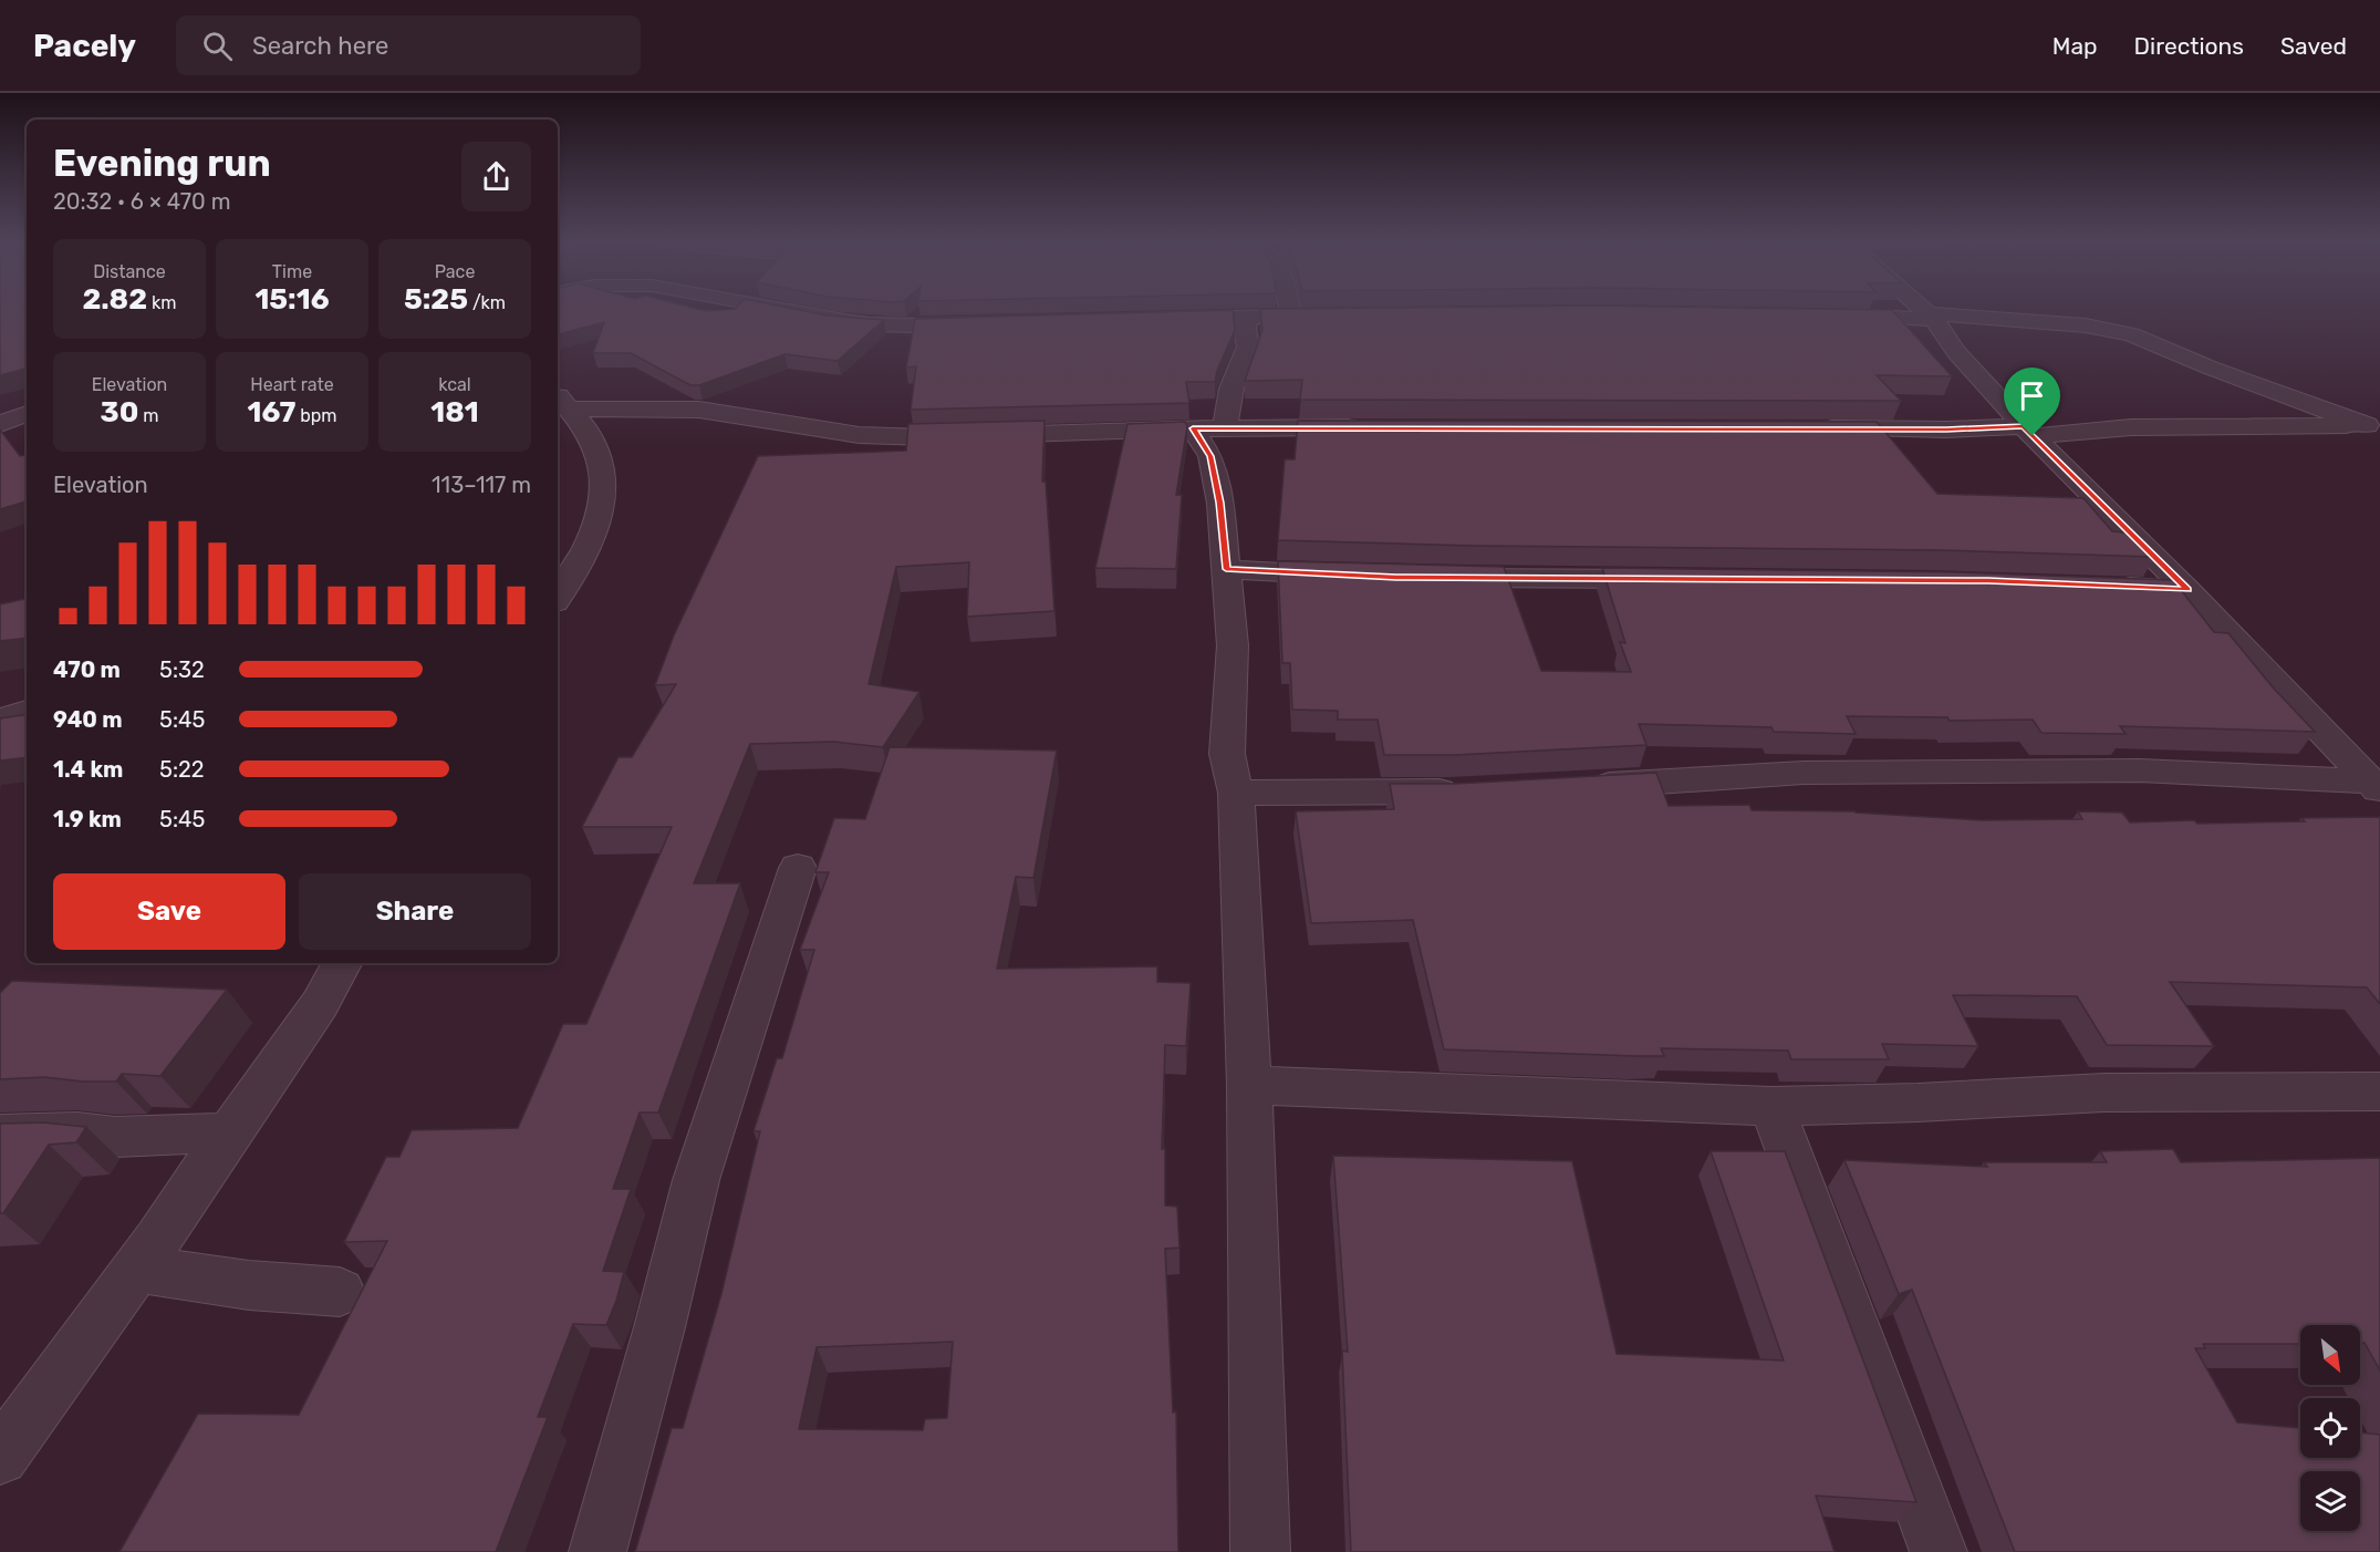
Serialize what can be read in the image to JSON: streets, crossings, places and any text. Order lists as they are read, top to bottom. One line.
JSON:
{"north":"bottom right","page":{"header":"Pacely","search":"Search here","nav":["Map","Directions","Saved"],"heading":["Evening run","20:32 · 6 × 470 m"],"stats":[["Distance","2.82 km"],["Time","15:16"],["Pace","5:25 /km"],["Elevation","30 m"],["Heart rate","167 bpm"],["kcal","181"]],"chart":["Elevation","113–117 m"],"list":[{"name":"470 m","note":"5:32"},{"name":"940 m","note":"5:45"},{"name":"1.4 km","note":"5:22"},{"name":"1.9 km","note":"5:45"}],"buttons":["Save","Share"]}}
